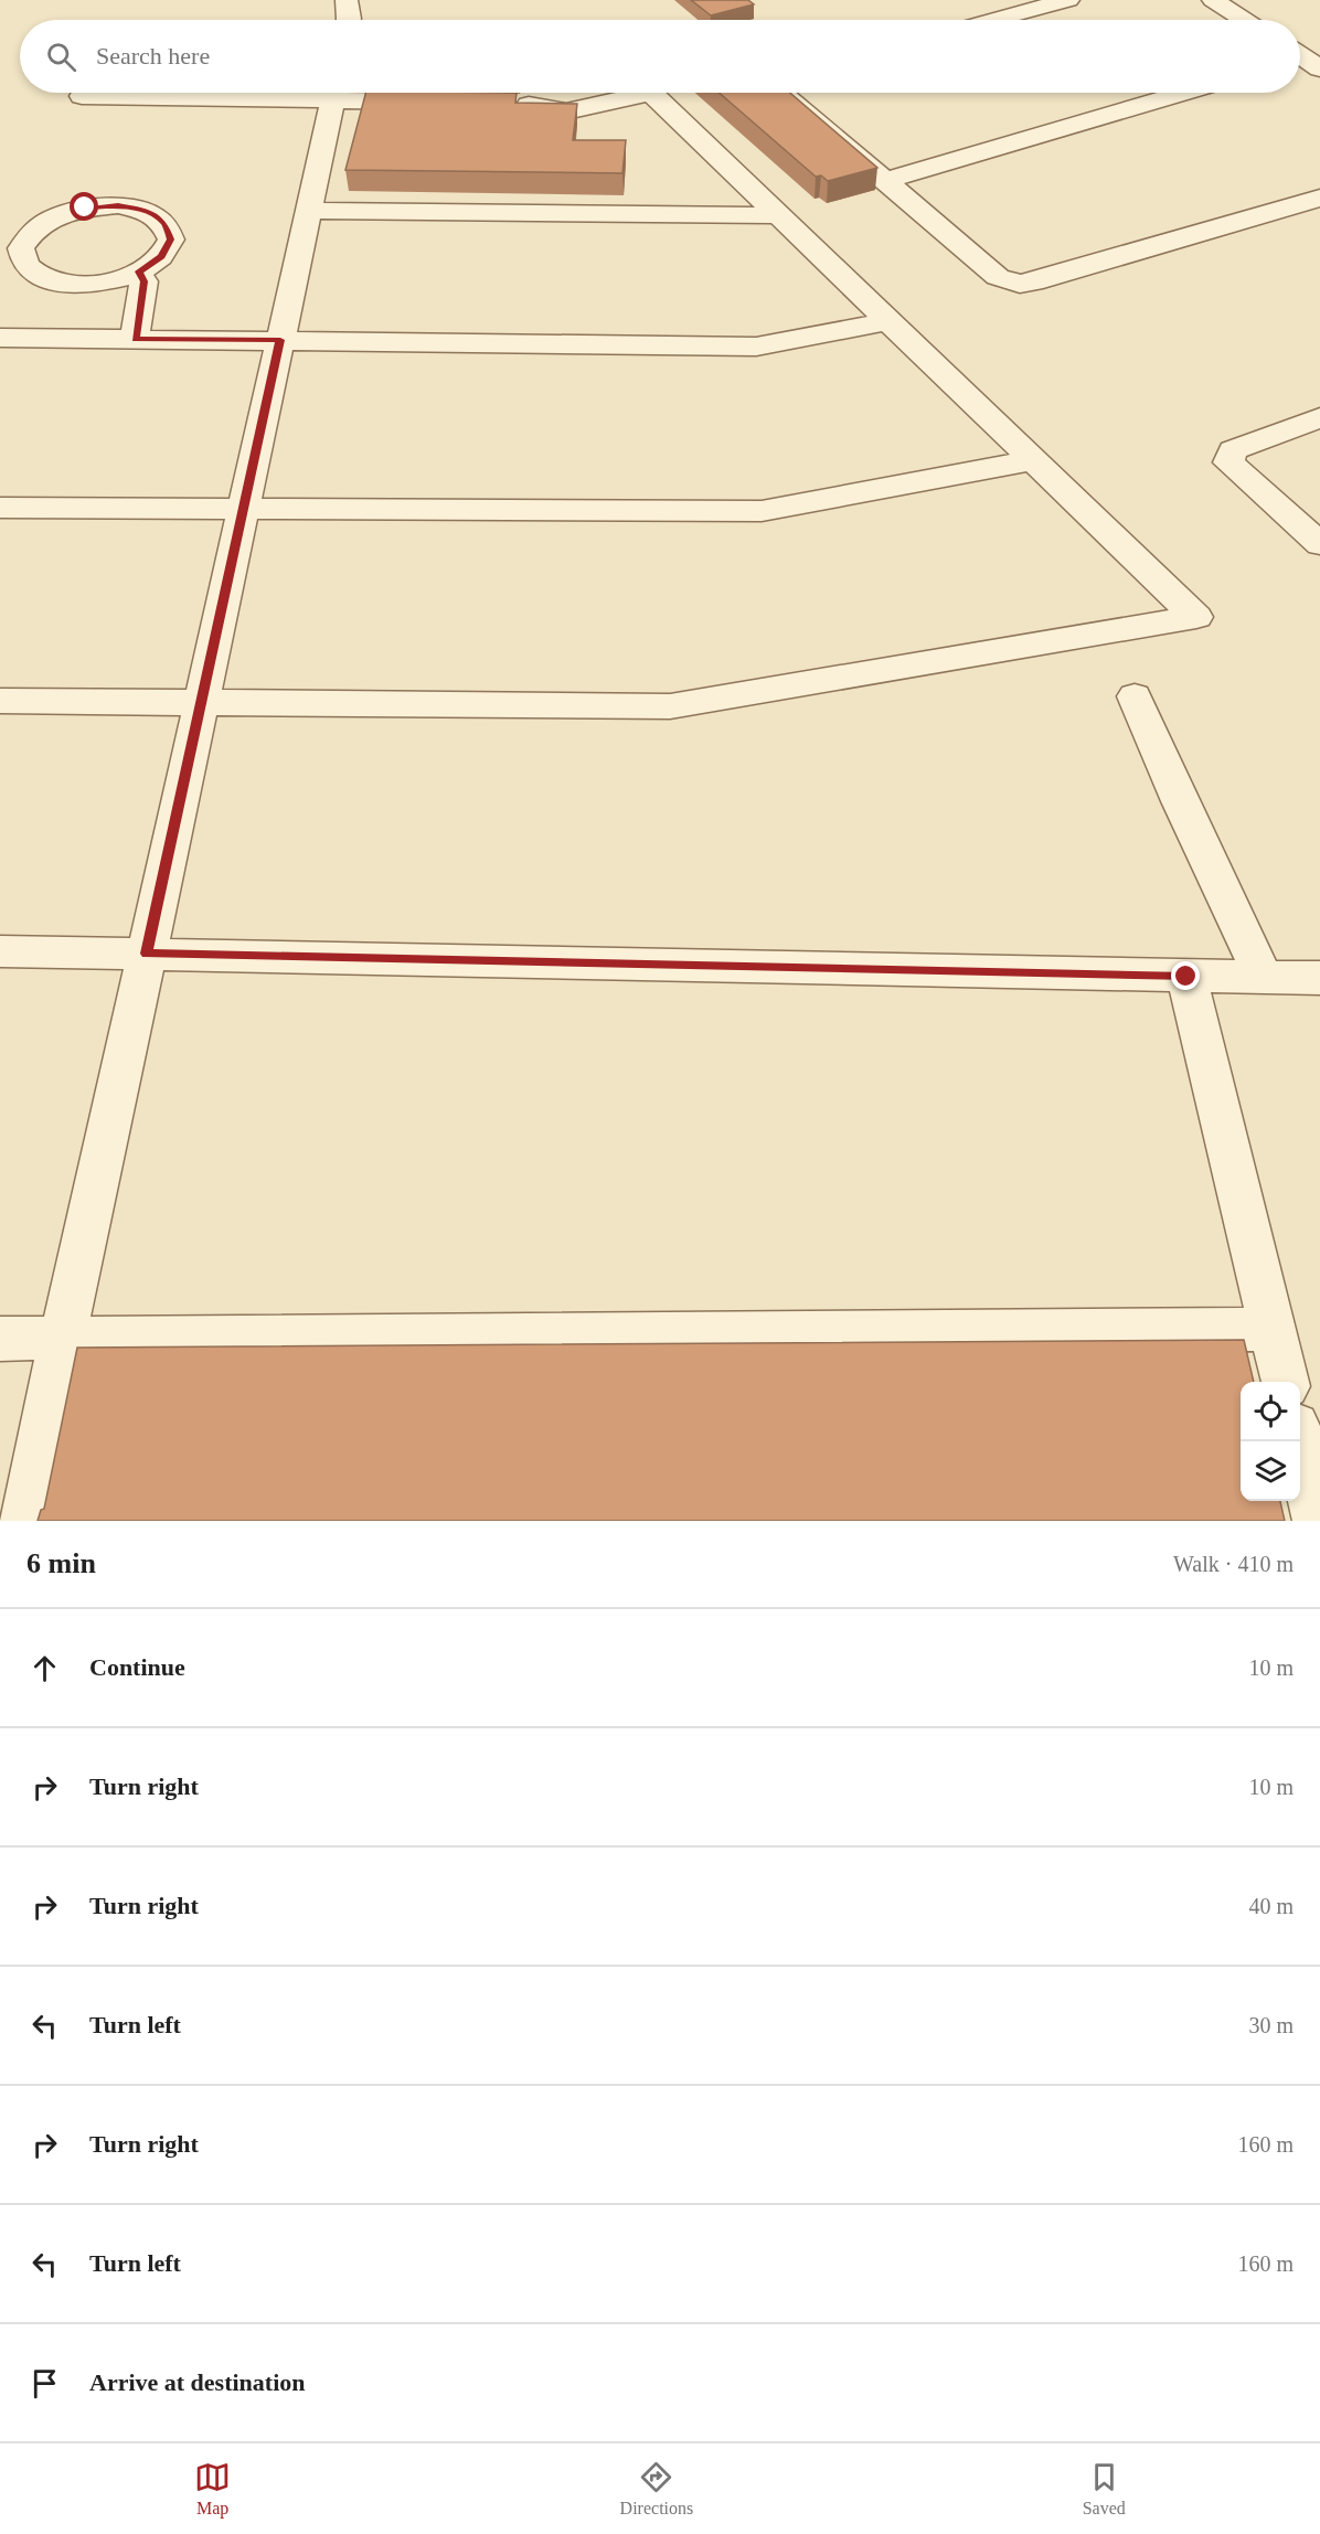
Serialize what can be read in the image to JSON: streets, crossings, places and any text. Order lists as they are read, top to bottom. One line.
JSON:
{"page":{"search":"Search here","heading":["6 min","Walk · 410 m"],"list":[["Continue","10 m"],["Turn right","10 m"],["Turn right","40 m"],["Turn left","30 m"],["Turn right","160 m"],["Turn left","160 m"],"Arrive at destination"],"nav":["Map","Directions","Saved"]}}
